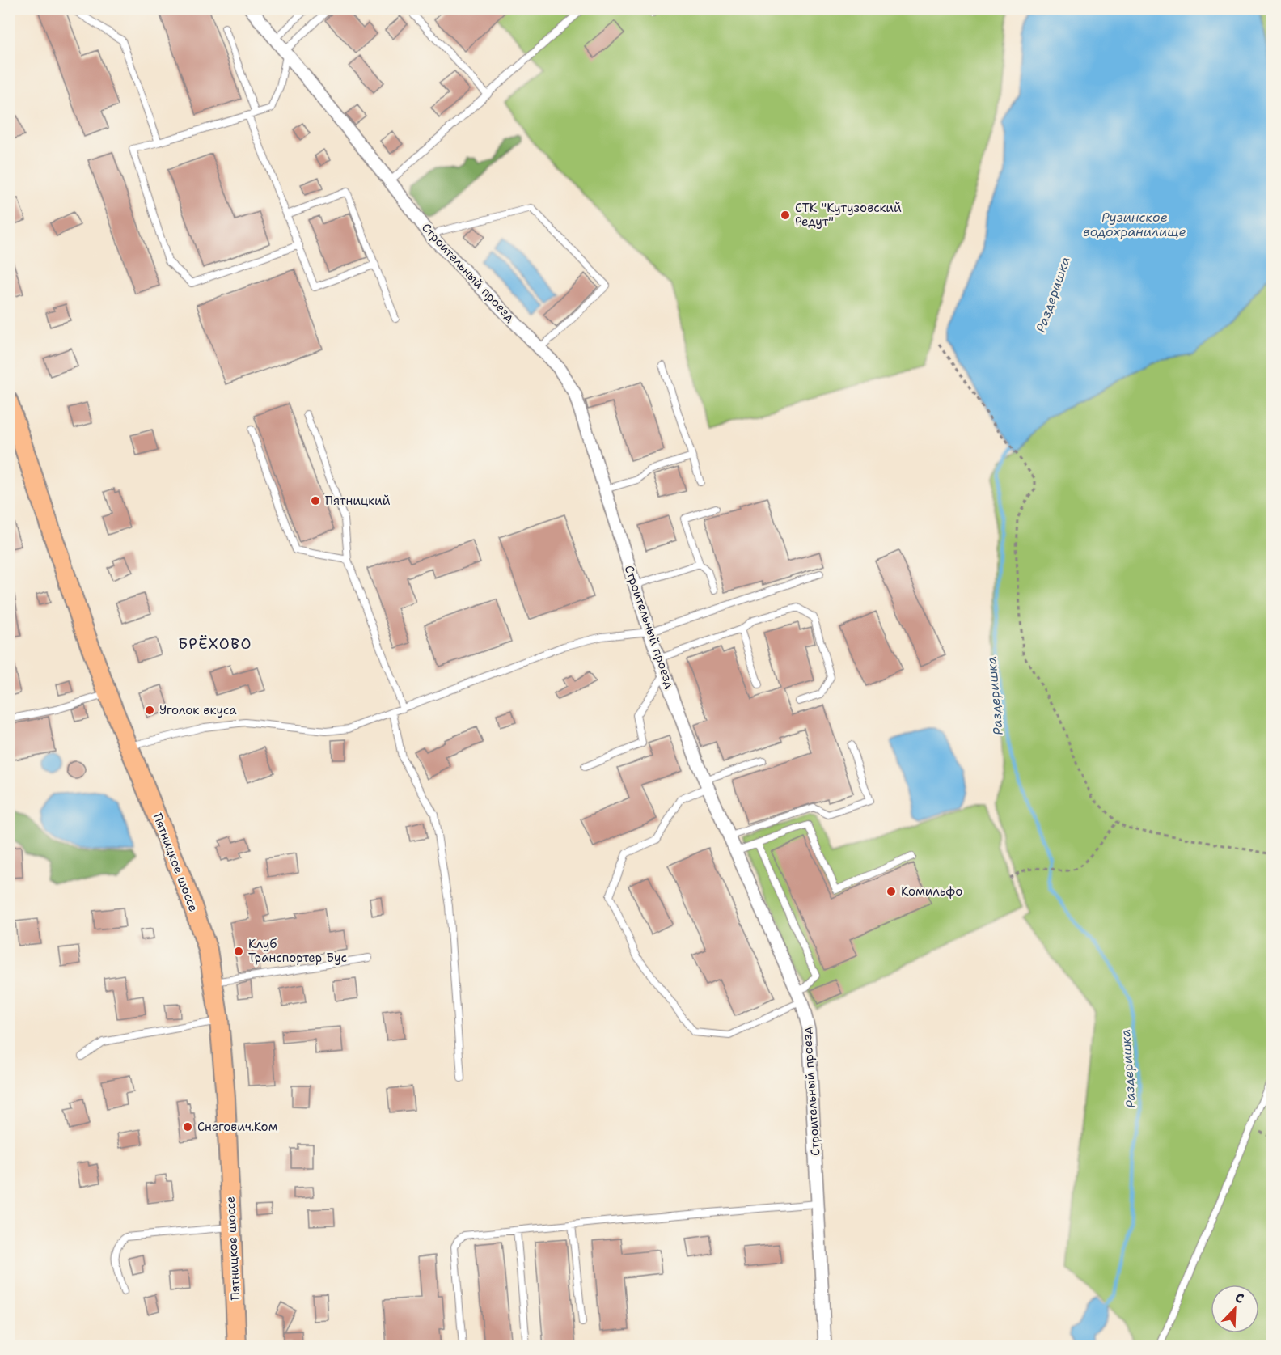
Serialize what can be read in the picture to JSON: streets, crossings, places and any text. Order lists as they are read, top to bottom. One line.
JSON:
{"streets":{"main road":["Пятницкое шоссе"],"street":["Строительный проезд"]},"districts":["БРЁХОВО"],"water":["Рузинское водохранилище","Раздеришка"],"places":["СТК \"Кутузовский Редут\"","Пятницкий","Уголок вкуса","Комильфо","Клуб Транспортер Бус","Снегович.Ком"],"north":"top right"}
